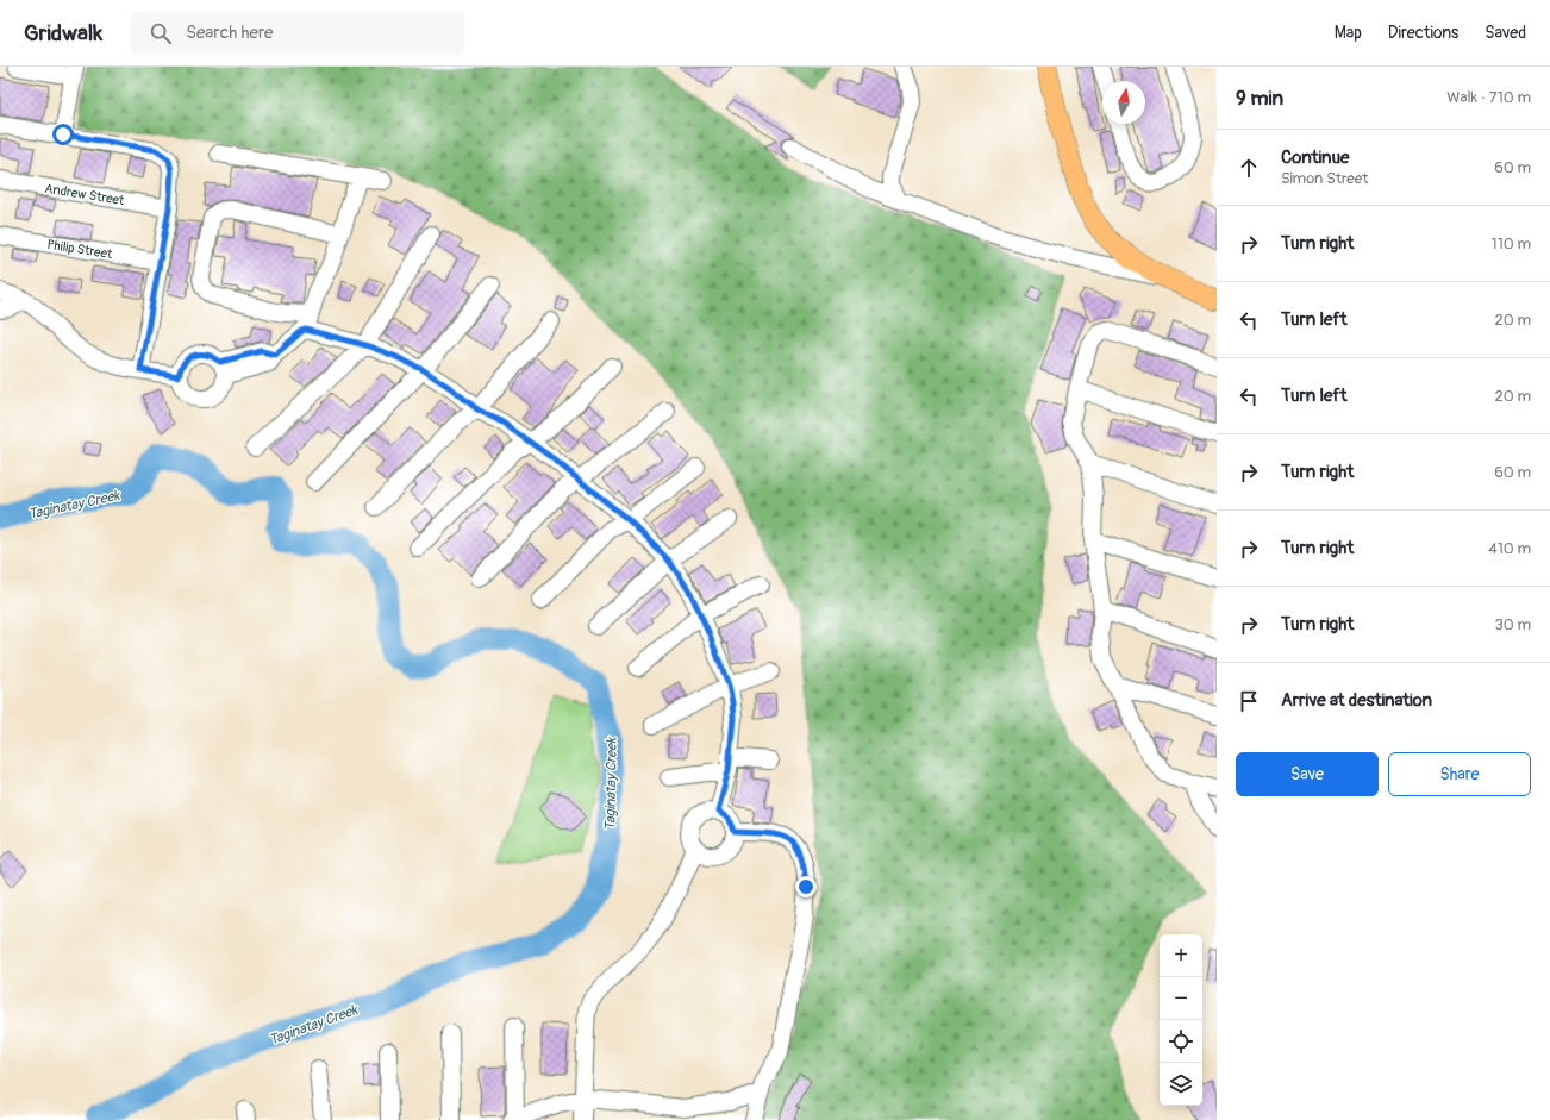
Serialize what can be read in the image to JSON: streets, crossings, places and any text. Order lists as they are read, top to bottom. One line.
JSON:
{"streets":{"street":["Andrew Street","Philip Street"]},"water":["Taginatay Creek"],"north":"top","page":{"header":"Gridwalk","search":"Search here","nav":["Map","Directions","Saved"],"heading":["9 min","Walk · 710 m"],"list":[["Continue","Simon Street","60 m"],["Turn right","110 m"],["Turn left","20 m"],["Turn left","20 m"],["Turn right","60 m"],["Turn right","410 m"],["Turn right","30 m"],"Arrive at destination"],"buttons":["Save","Share"],"map_buttons":["+","−"]}}
